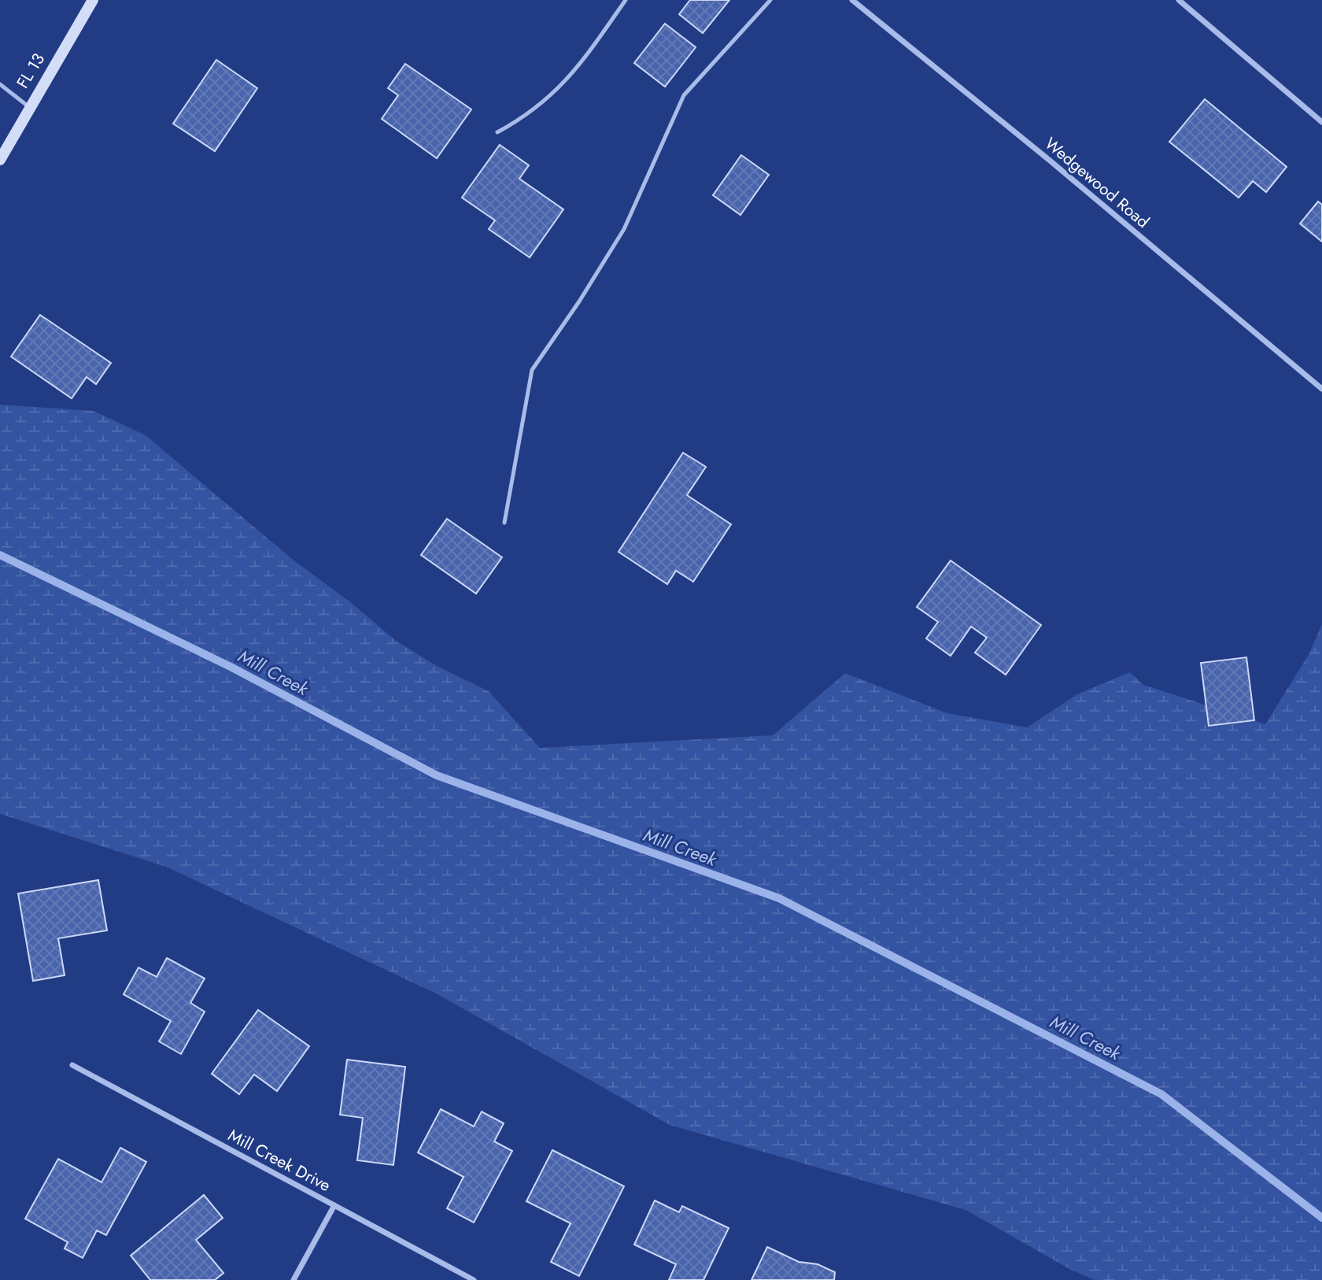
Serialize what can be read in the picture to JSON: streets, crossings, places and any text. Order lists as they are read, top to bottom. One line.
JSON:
{"streets":{"main road":["FL 13"],"street":["Wedgewood Road","Mill Creek Drive"]},"water":["Mill Creek"]}
